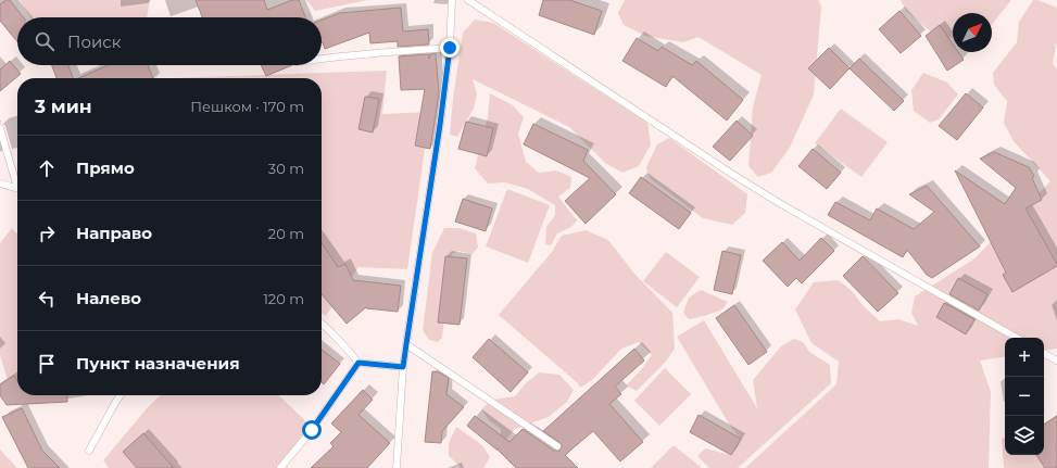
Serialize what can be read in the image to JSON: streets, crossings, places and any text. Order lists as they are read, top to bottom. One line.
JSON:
{"north":"top right","page":{"search":"Поиск","heading":["3 мин","Пешком · 170 m"],"list":[["Прямо","30 m"],["Направо","20 m"],["Налево","120 m"],"Пункт назначения"],"map_buttons":["+","−"]}}
